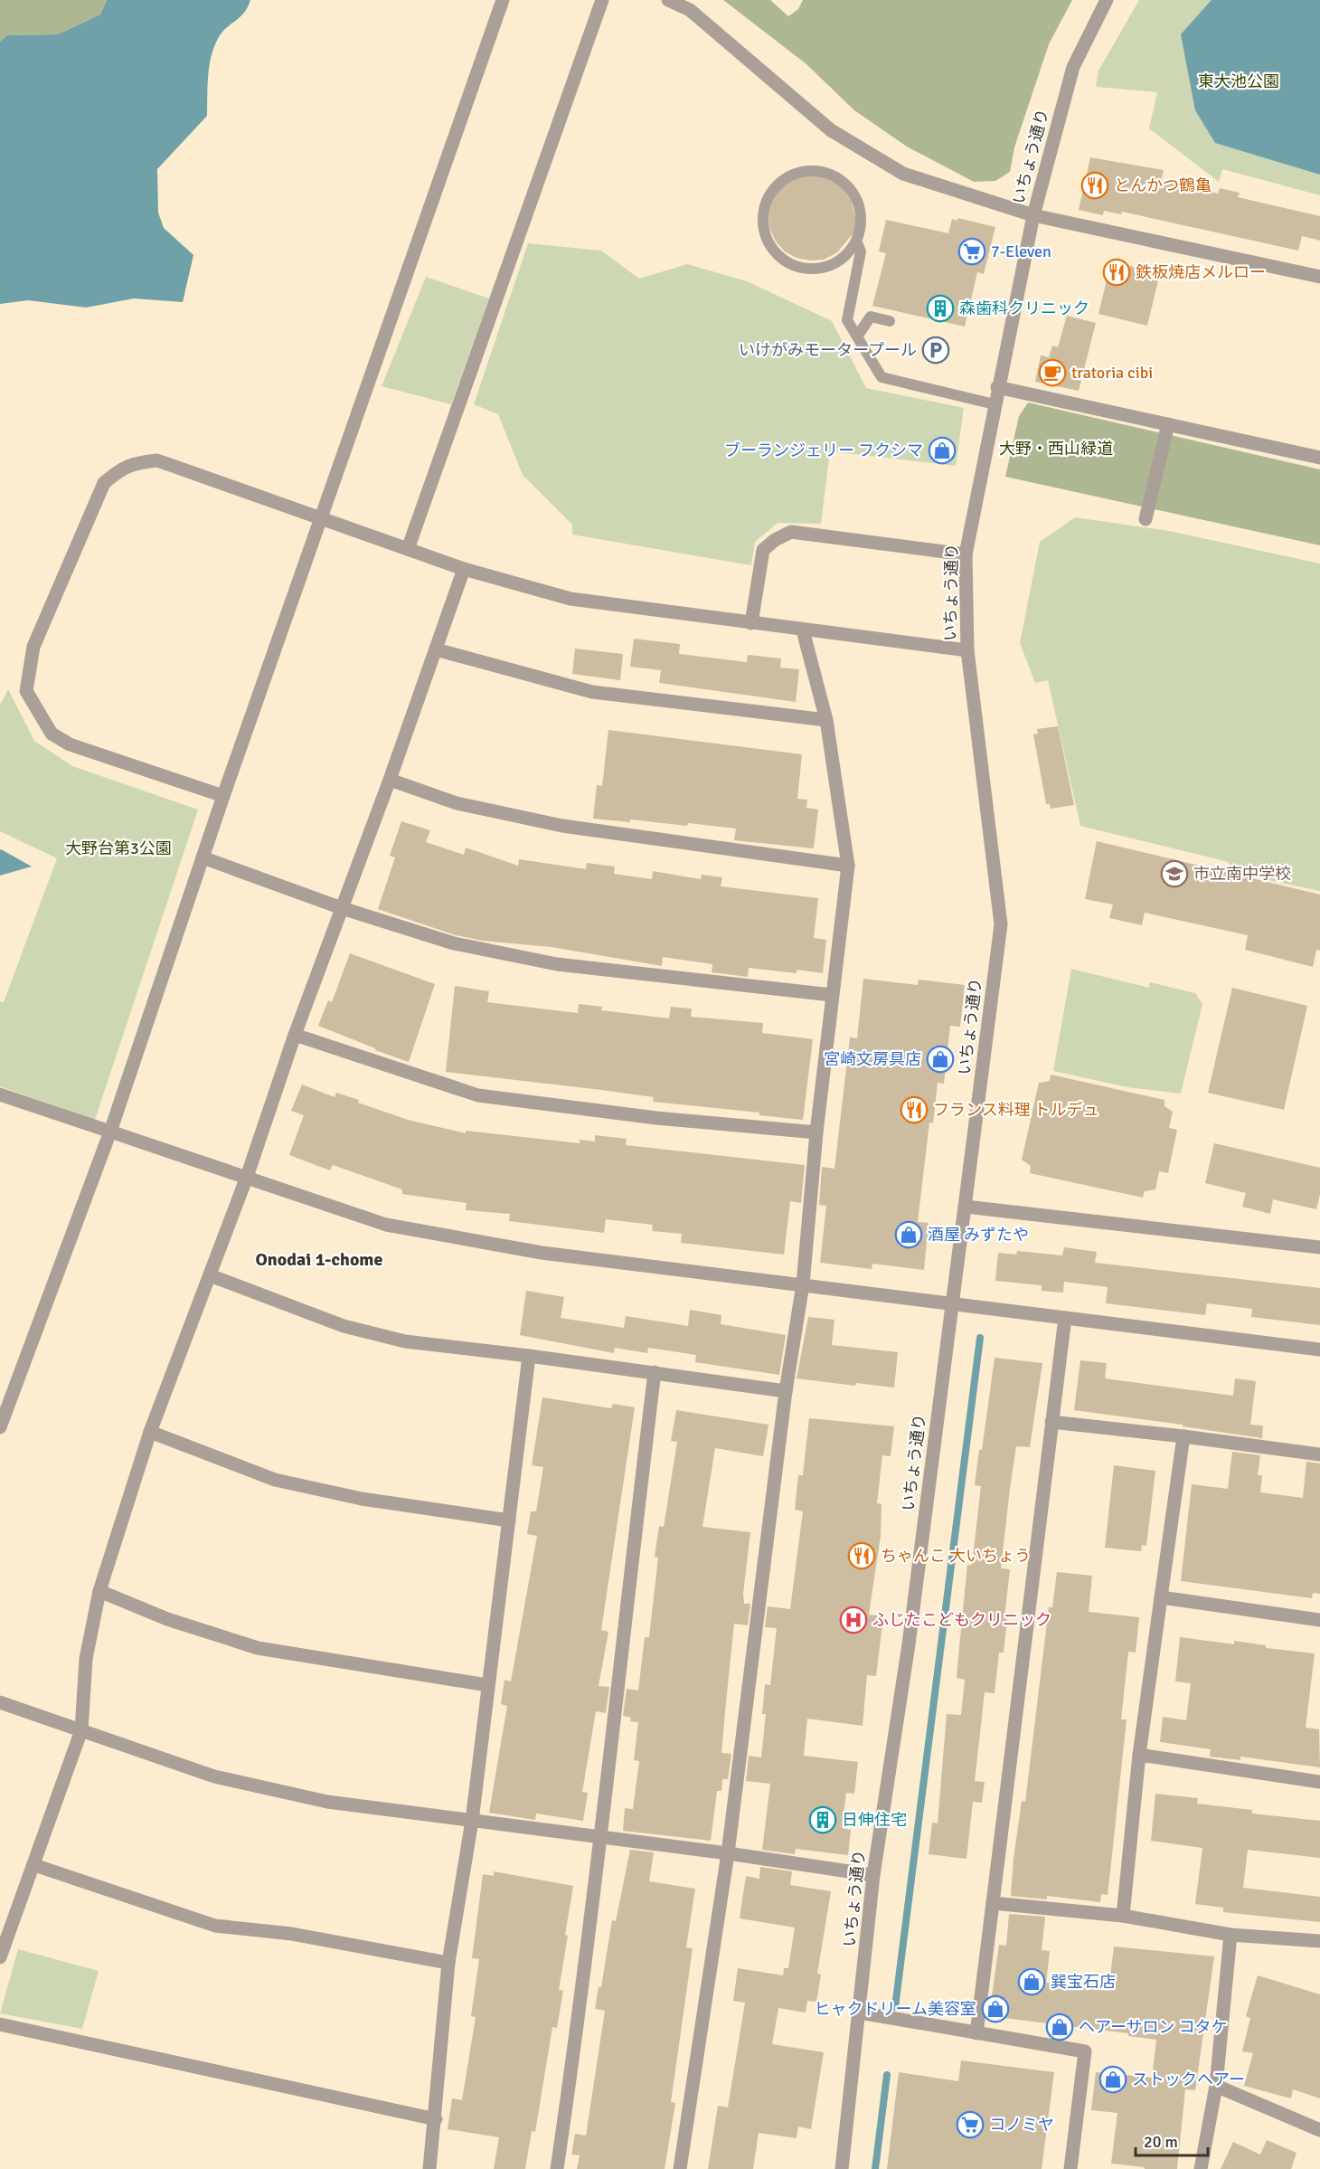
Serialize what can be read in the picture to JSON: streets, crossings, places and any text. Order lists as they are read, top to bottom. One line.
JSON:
{"streets":{"street":["いちょう通り"]},"districts":["Onodai 1-chome"],"parks":["東大池公園","大野・西山緑道","大野台第3公園"],"places":{"restaurant":["とんかつ鶴亀","鉄板焼店メルロー","フランス料理 トルデュ","ちゃんこ 大いちょう"],"supermarket":["7-Eleven","コノミヤ"],"building":["森歯科クリニック","日伸住宅"],"parking":["いけがみモータープール"],"cafe":["tratoria cibi"],"shop":["ブーランジェリー フクシマ","宮崎文房具店","酒屋 みずたや","巽宝石店","ヒャクドリーム美容室","ヘアーサロン コタケ","ストックヘアー"],"school or university":["市立南中学校"],"hospital":["ふじたこどもクリニック"]},"scale_bar":"20 m"}
